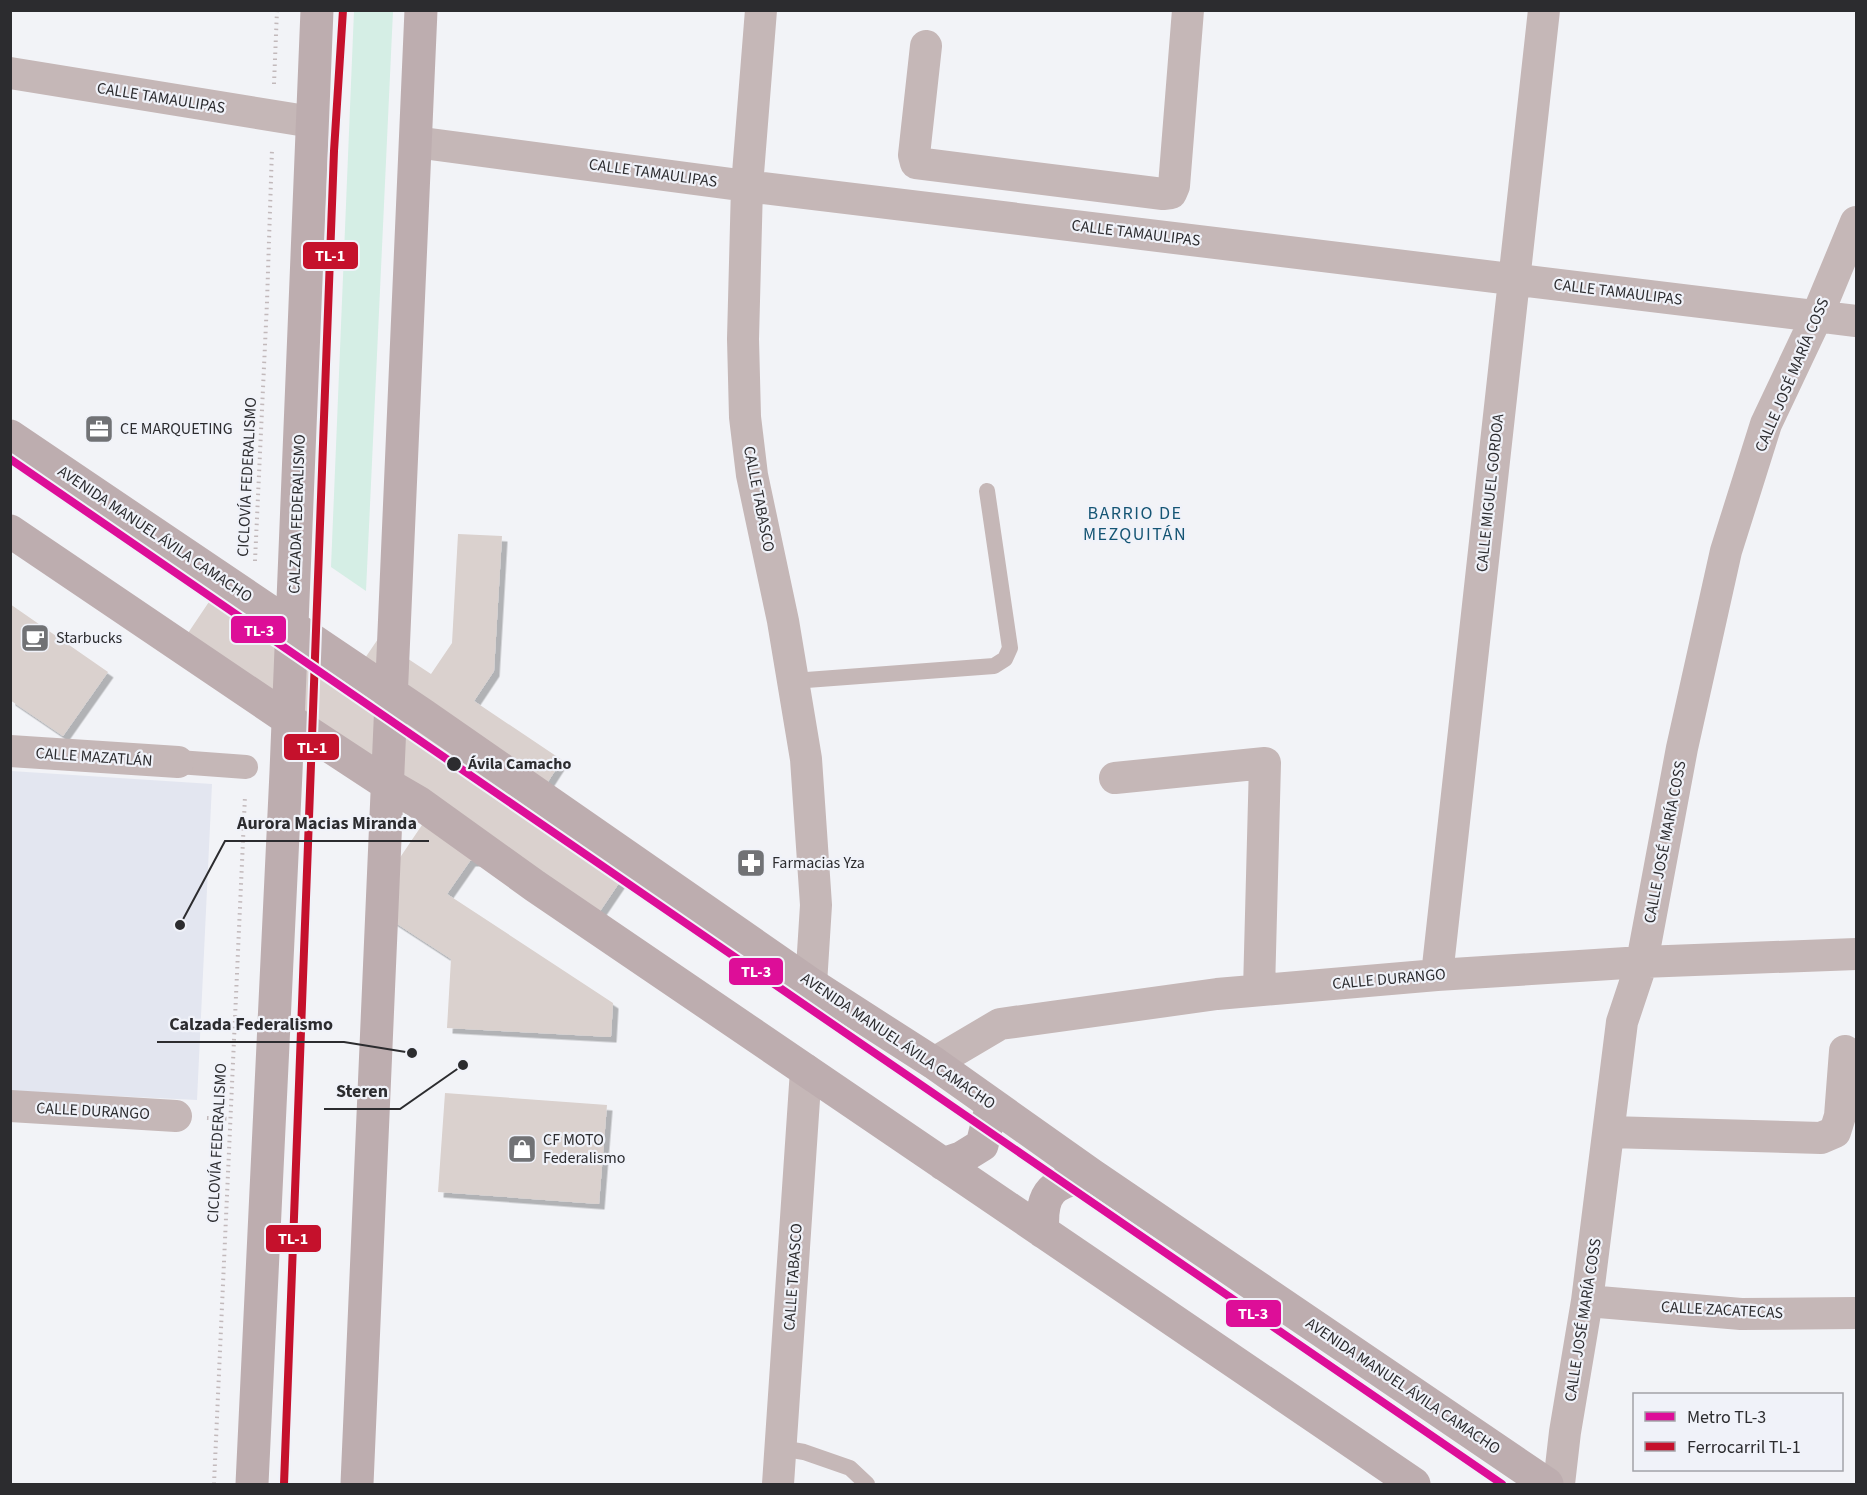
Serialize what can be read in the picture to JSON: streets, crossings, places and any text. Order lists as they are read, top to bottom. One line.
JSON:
{"streets":{"main road":["CALZADA FEDERALISMO","AVENIDA MANUEL ÁVILA CAMACHO"],"street":["CALLE TAMAULIPAS","CALLE JOSÉ MARÍA COSS","CALLE MIGUEL GORDOA","CALLE TABASCO","CALLE MAZATLÁN","CALLE DURANGO","CALLE ZACATECAS"],"path":["CICLOVÍA FEDERALISMO"]},"crossings":[["CALLE TAMAULIPAS","CALLE JOSÉ MARÍA COSS"],["CALLE TAMAULIPAS","CICLOVÍA FEDERALISMO"],["CALLE TAMAULIPAS","CALLE MIGUEL GORDOA"],["CALLE TAMAULIPAS","CALLE TABASCO"],["CALLE TAMAULIPAS","CALZADA FEDERALISMO"],["CALLE JOSÉ MARÍA COSS","CALLE DURANGO"],["CALLE JOSÉ MARÍA COSS","CALLE ZACATECAS"],["CICLOVÍA FEDERALISMO","AVENIDA MANUEL ÁVILA CAMACHO"],["CALLE MIGUEL GORDOA","CALLE DURANGO"],["CALLE TABASCO","AVENIDA MANUEL ÁVILA CAMACHO"],["CALZADA FEDERALISMO","AVENIDA MANUEL ÁVILA CAMACHO"],["AVENIDA MANUEL ÁVILA CAMACHO","CALLE DURANGO"]],"districts":["BARRIO DE MEZQUITÁN"],"places":{"office":["CE MARQUETING"],"cafe":["Starbucks"],"other":["Ávila Camacho","Aurora Macias Miranda","Calzada Federalismo","Steren"],"pharmacy":["Farmacias Yza"],"shop":["CF MOTO Federalismo"]},"lines":["rail line TL-1","metro line TL-3"],"legend":["Metro TL-3","Ferrocarril TL-1"]}
